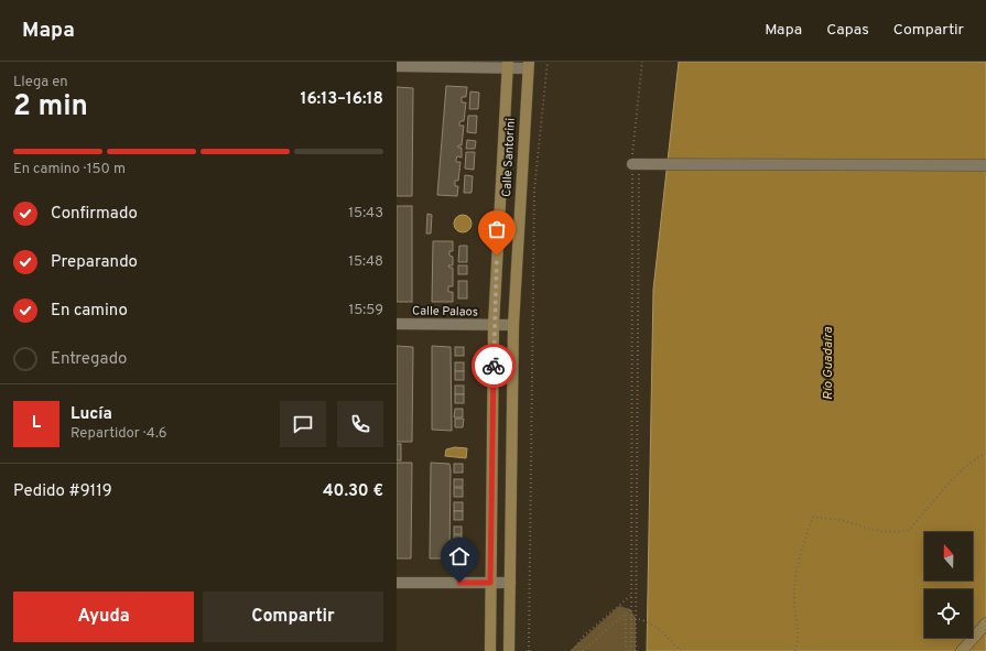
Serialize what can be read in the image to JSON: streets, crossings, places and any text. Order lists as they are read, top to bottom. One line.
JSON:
{"streets":{"street":["Calle Santorini","Calle Palaos"]},"crossings":[["Calle Santorini","Calle Palaos"]],"water":["Río Guadaíra"],"north":"top","page":{"header":"Mapa","nav":["Mapa","Capas","Compartir"],"heading":["2 min","Llega en","16:13–16:18"],"panel":["Lucía","Repartidor · 4.6","Pedido #9119","40.30 €"],"bar":"En camino · 150 m","list":[["Confirmado","15:43"],["Preparando","15:48"],["En camino","15:59"],"Entregado"],"round":"L","buttons":["Ayuda","Compartir"]}}
